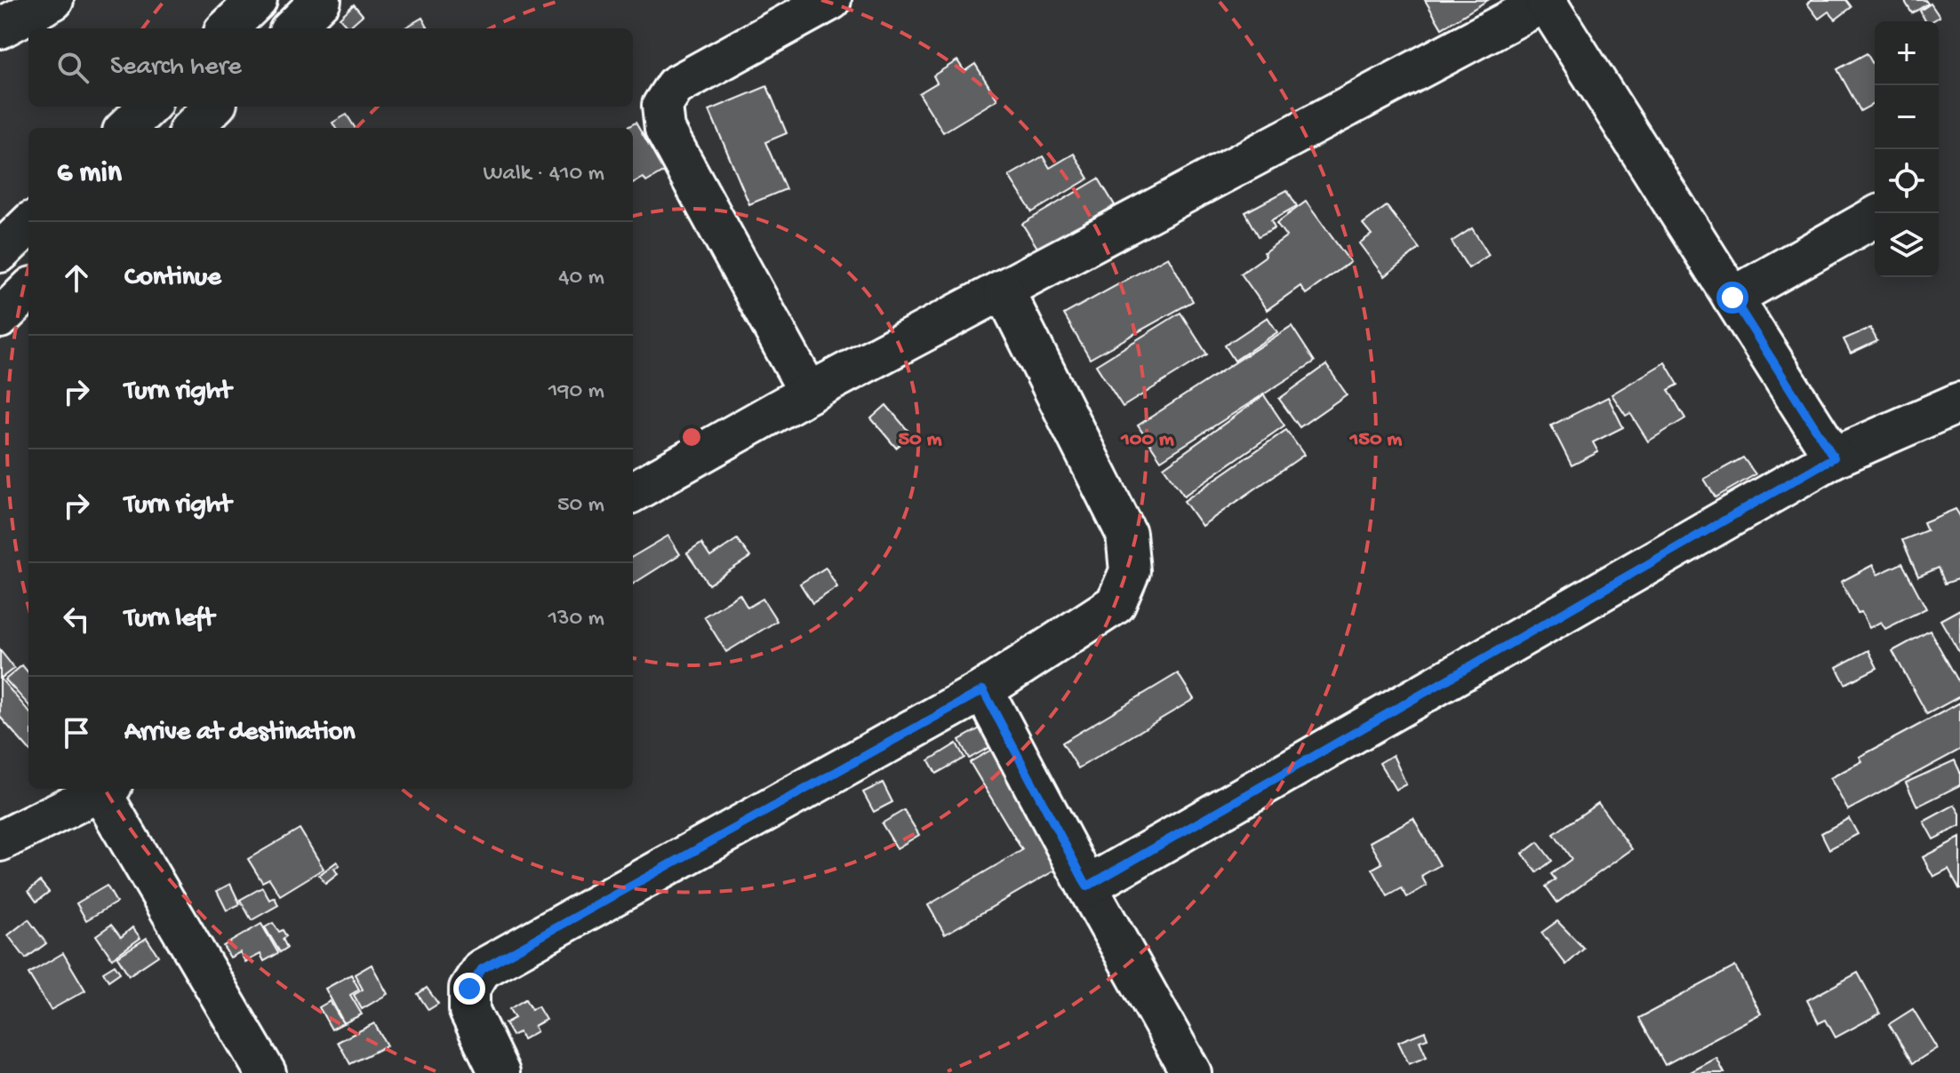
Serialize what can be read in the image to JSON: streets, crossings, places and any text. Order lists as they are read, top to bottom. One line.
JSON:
{"page":{"map_buttons":["+","−"],"search":"Search here","heading":["6 min","Walk · 410 m"],"list":[["Continue","40 m"],["Turn right","190 m"],["Turn right","50 m"],["Turn left","130 m"],"Arrive at destination"]},"rings":["50 m","100 m","150 m"]}
